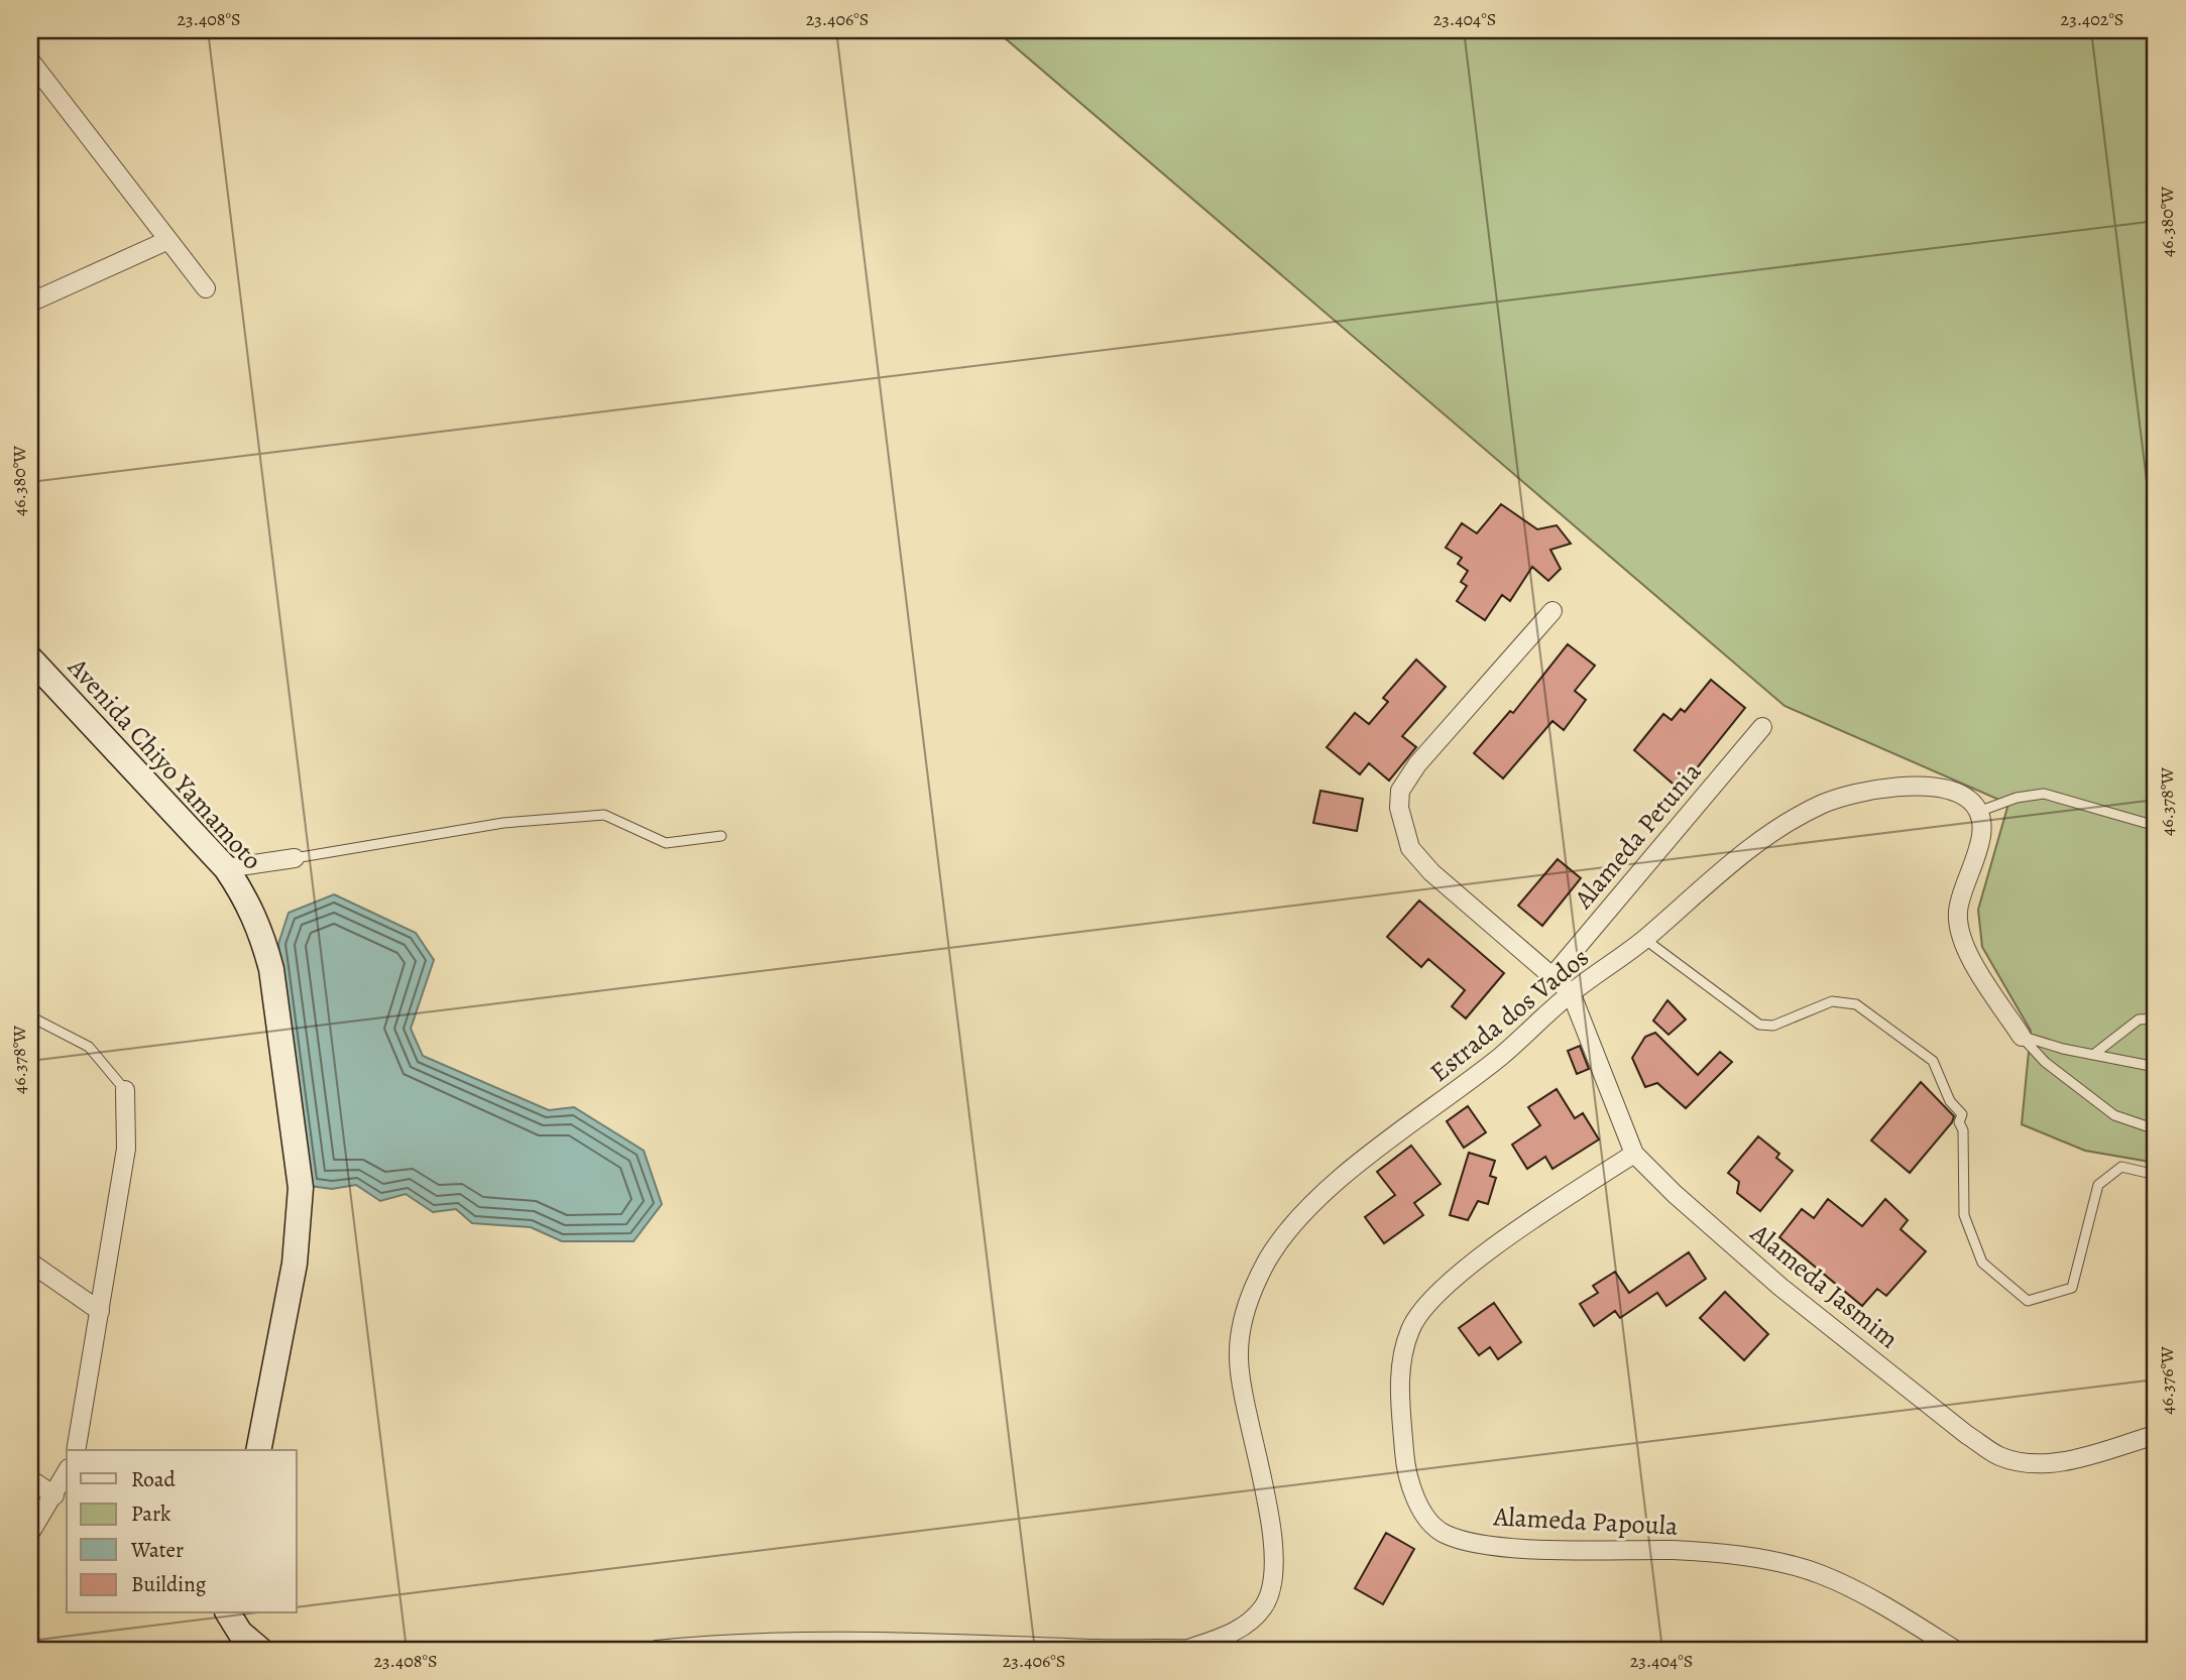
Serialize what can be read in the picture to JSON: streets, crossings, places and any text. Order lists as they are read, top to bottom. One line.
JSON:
{"streets":{"street":["Avenida Chiyo Yamamoto","Alameda Petunia","Estrada dos Vados","Alameda Jasmim","Alameda Papoula"]},"crossings":[["Estrada dos Vados","Alameda Jasmim"],["Alameda Jasmim","Alameda Papoula"]],"legend":["Road","Park","Water","Building"],"coordinates":["23.408°S","23.406°S","23.404°S","23.402°S","46.380°W","46.378°W","46.376°W"]}
